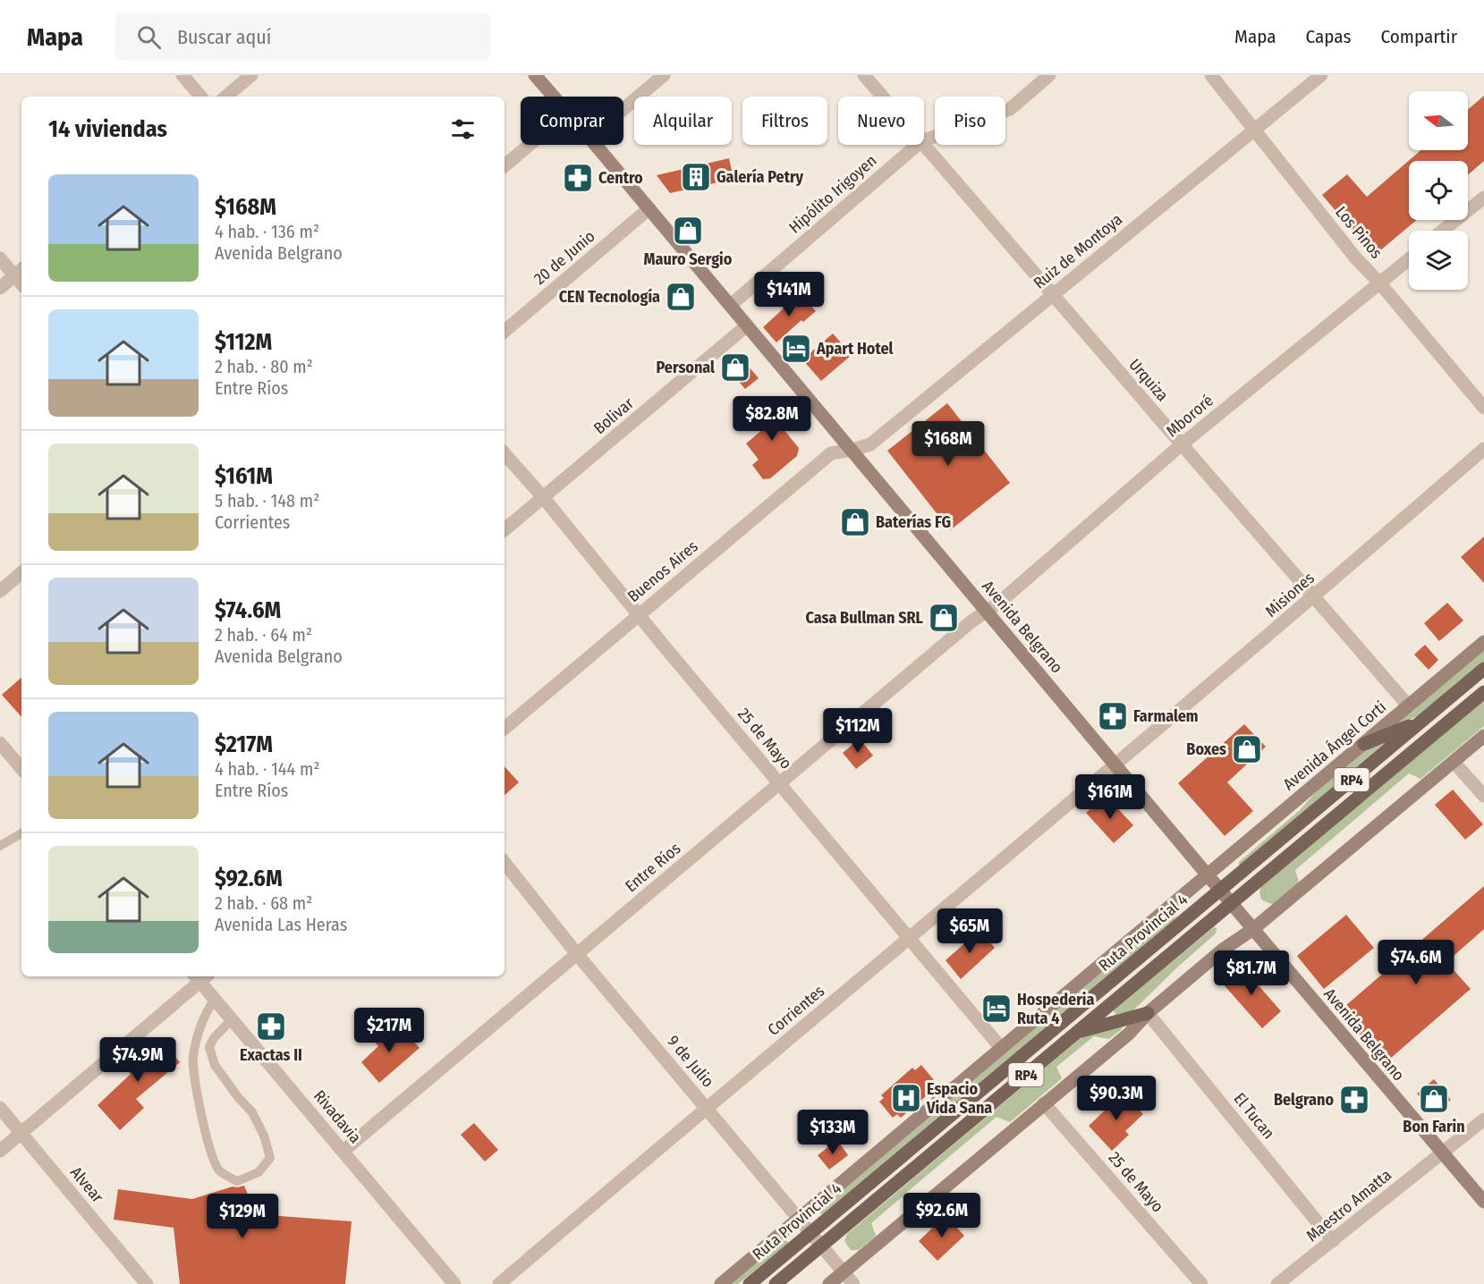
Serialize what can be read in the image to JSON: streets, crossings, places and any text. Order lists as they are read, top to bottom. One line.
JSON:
{"streets":{"main road":["Avenida Belgrano","Avenida Ángel Corti","RP4","Ruta Provincial 4"],"street":["Hipólito Irigoyen","Los Pinos","Ruiz de Montoya","20 de Junio","Urquiza","Bolivar","Mbororé","Buenos Aires","Misiones","25 de Mayo","Entre Ríos","Corrientes","9 de Julio","El Tucan","Rivadavia","Alvear","Maestro Amatta"]},"crossings":[["Hipólito Irigoyen","Avenida Belgrano"],["Los Pinos","Ruiz de Montoya"],["Los Pinos","Mbororé"],["Ruiz de Montoya","Urquiza"],["Ruiz de Montoya","Buenos Aires"],["Ruiz de Montoya","Avenida Belgrano"],["20 de Junio","Avenida Belgrano"],["Urquiza","Mbororé"],["Urquiza","Misiones"],["Urquiza","Avenida Ángel Corti"],["Bolivar","Avenida Belgrano"],["Bolivar","25 de Mayo"],["Mbororé","Avenida Belgrano"],["Mbororé","Entre Ríos"],["Buenos Aires","Avenida Belgrano"],["Buenos Aires","25 de Mayo"],["Misiones","Avenida Belgrano"],["Misiones","Corrientes"],["Avenida Belgrano","Avenida Ángel Corti"],["Avenida Belgrano","Entre Ríos"],["Avenida Belgrano","Ruta Provincial 4"],["Avenida Belgrano","Corrientes"],["Avenida Belgrano","Maestro Amatta"],["25 de Mayo","Avenida Ángel Corti"],["25 de Mayo","Entre Ríos"],["25 de Mayo","Corrientes"],["Avenida Ángel Corti","9 de Julio"],["Entre Ríos","9 de Julio"],["Entre Ríos","Rivadavia"],["Ruta Provincial 4","9 de Julio"],["Corrientes","9 de Julio"],["El Tucan","Maestro Amatta"]],"places":{"building":["Galería Petry"],"pharmacy":["Centro","Farmalem","Exactas II","Belgrano"],"shop":["Mauro Sergio","CEN Tecnología","Personal","Baterías FG","Casa Bullman SRL","Boxes","Bon Farin"],"hotel":["Apart Hotel","Hospederia Ruta 4"],"hospital":["Espacio Vida Sana"]},"north":"left","page":{"header":"Mapa","search":"Buscar aquí","nav":["Mapa","Capas","Compartir"],"chip":["Comprar","Alquilar","Filtros","Nuevo","Piso"],"heading":"14 viviendas","list":[{"name":"$168M","note":"4 hab. · 136 m² · Avenida Belgrano"},{"name":"$112M","note":"2 hab. · 80 m² · Entre Ríos"},{"name":"$161M","note":"5 hab. · 148 m² · Corrientes"},{"name":"$74.6M","note":"2 hab. · 64 m² · Avenida Belgrano"},{"name":"$217M","note":"4 hab. · 144 m² · Entre Ríos"},{"name":"$92.6M","note":"2 hab. · 68 m² · Avenida Las Heras"}],"price":["$141M","$82.8M","$168M","$112M","$161M","$65M","$74.6M","$81.7M","$217M","$74.9M","$90.3M","$133M","$92.6M","$129M"]}}
